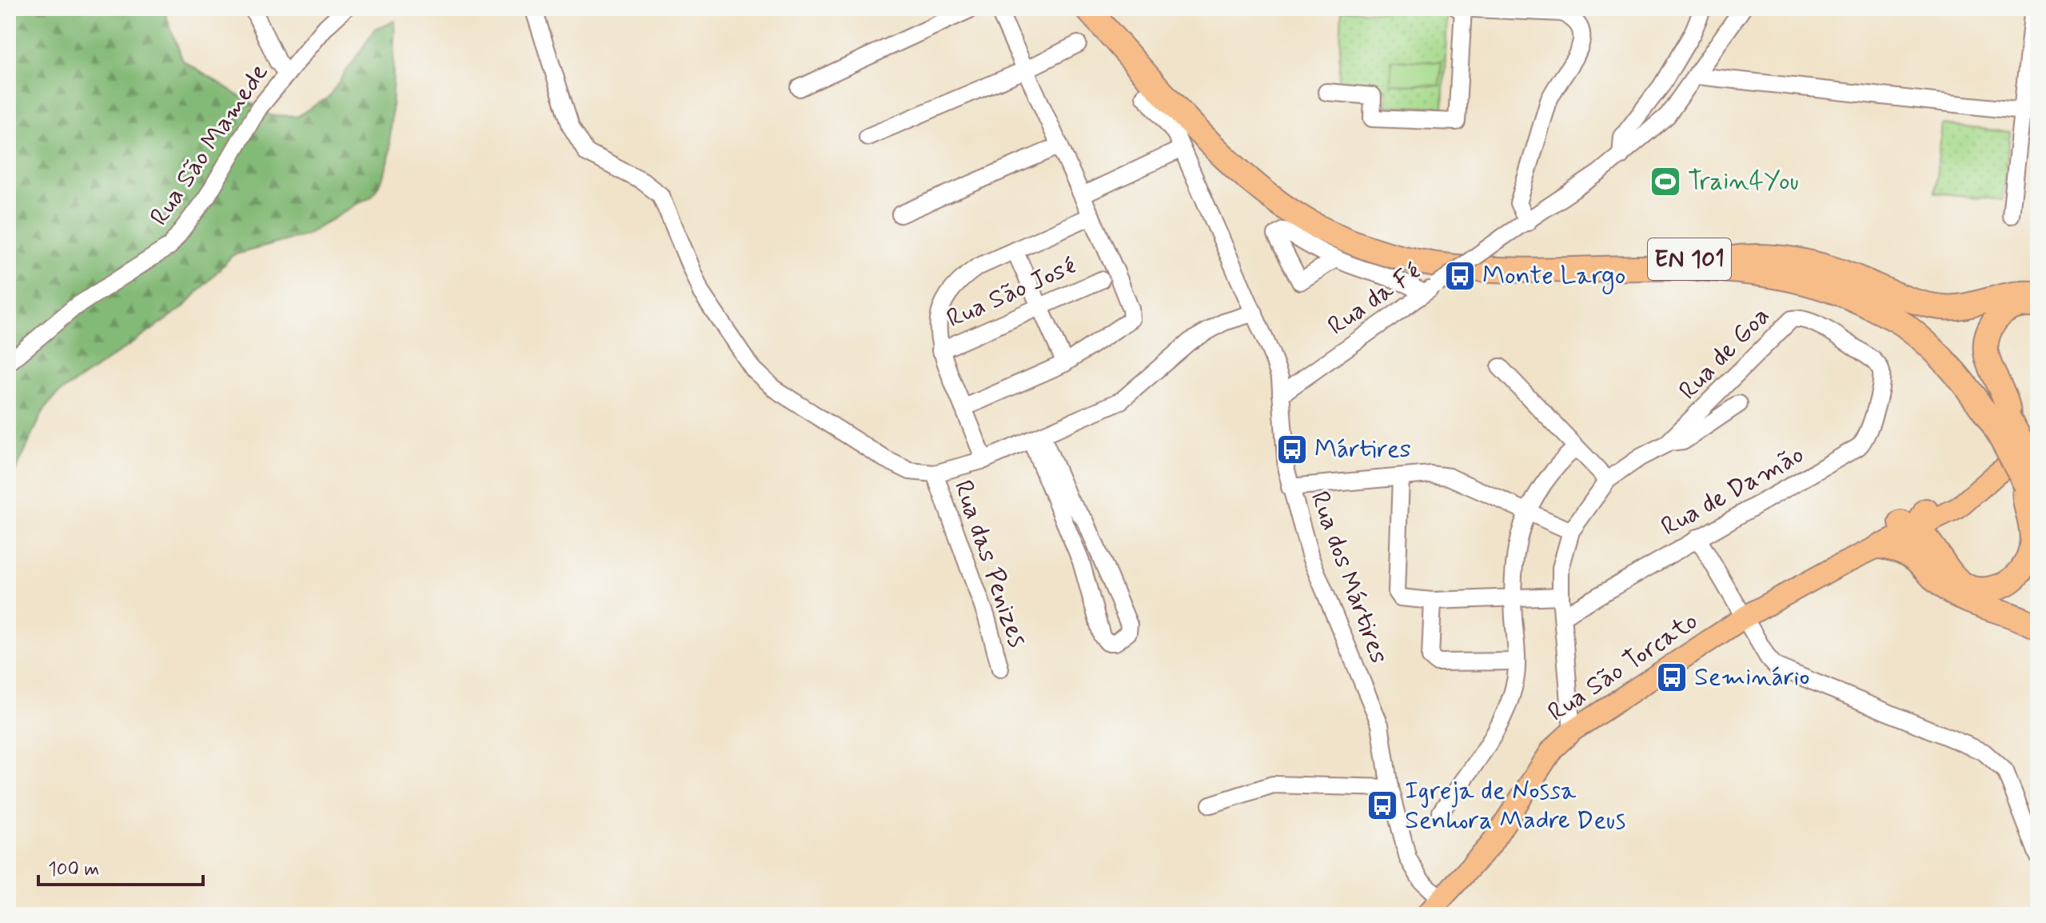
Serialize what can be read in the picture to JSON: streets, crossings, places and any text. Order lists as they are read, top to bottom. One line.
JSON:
{"streets":{"highway":["EN 101"],"main road":["Rua São Torcato"],"street":["Rua São Mamede","Rua São José","Rua da Fé","Rua de Goa","Rua de Damão","Rua das Penizes","Rua dos Mártires"]},"crossings":[["Rua da Fé","Rua dos Mártires"],["Rua de Goa","Rua de Damão"],["Rua de Goa","Rua São Torcato"],["Rua dos Mártires","Rua São Torcato"]],"places":{"sports":["Train4You"],"bus stop":["Monte Largo","Mártires","Seminário","Igreja de Nossa Senhora Madre Deus"]},"scale_bar":"100 m"}
